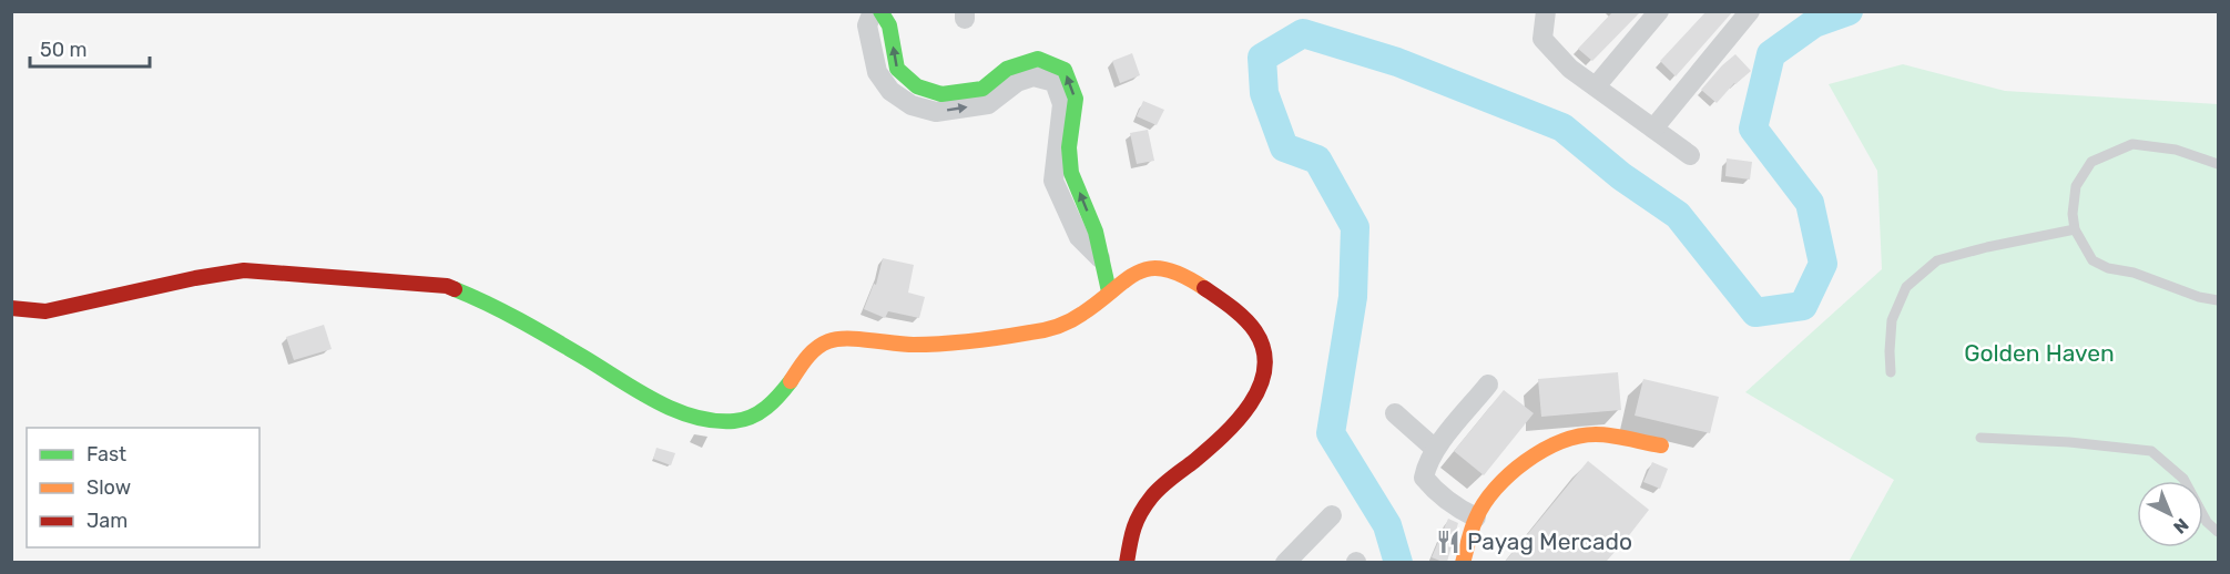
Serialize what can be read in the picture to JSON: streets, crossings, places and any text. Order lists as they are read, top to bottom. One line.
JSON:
{"parks":["Golden Haven"],"places":{"restaurant":["Payag Mercado"]},"legend":["Fast","Slow","Jam"],"scale_bar":"50 m","north":"bottom right"}
